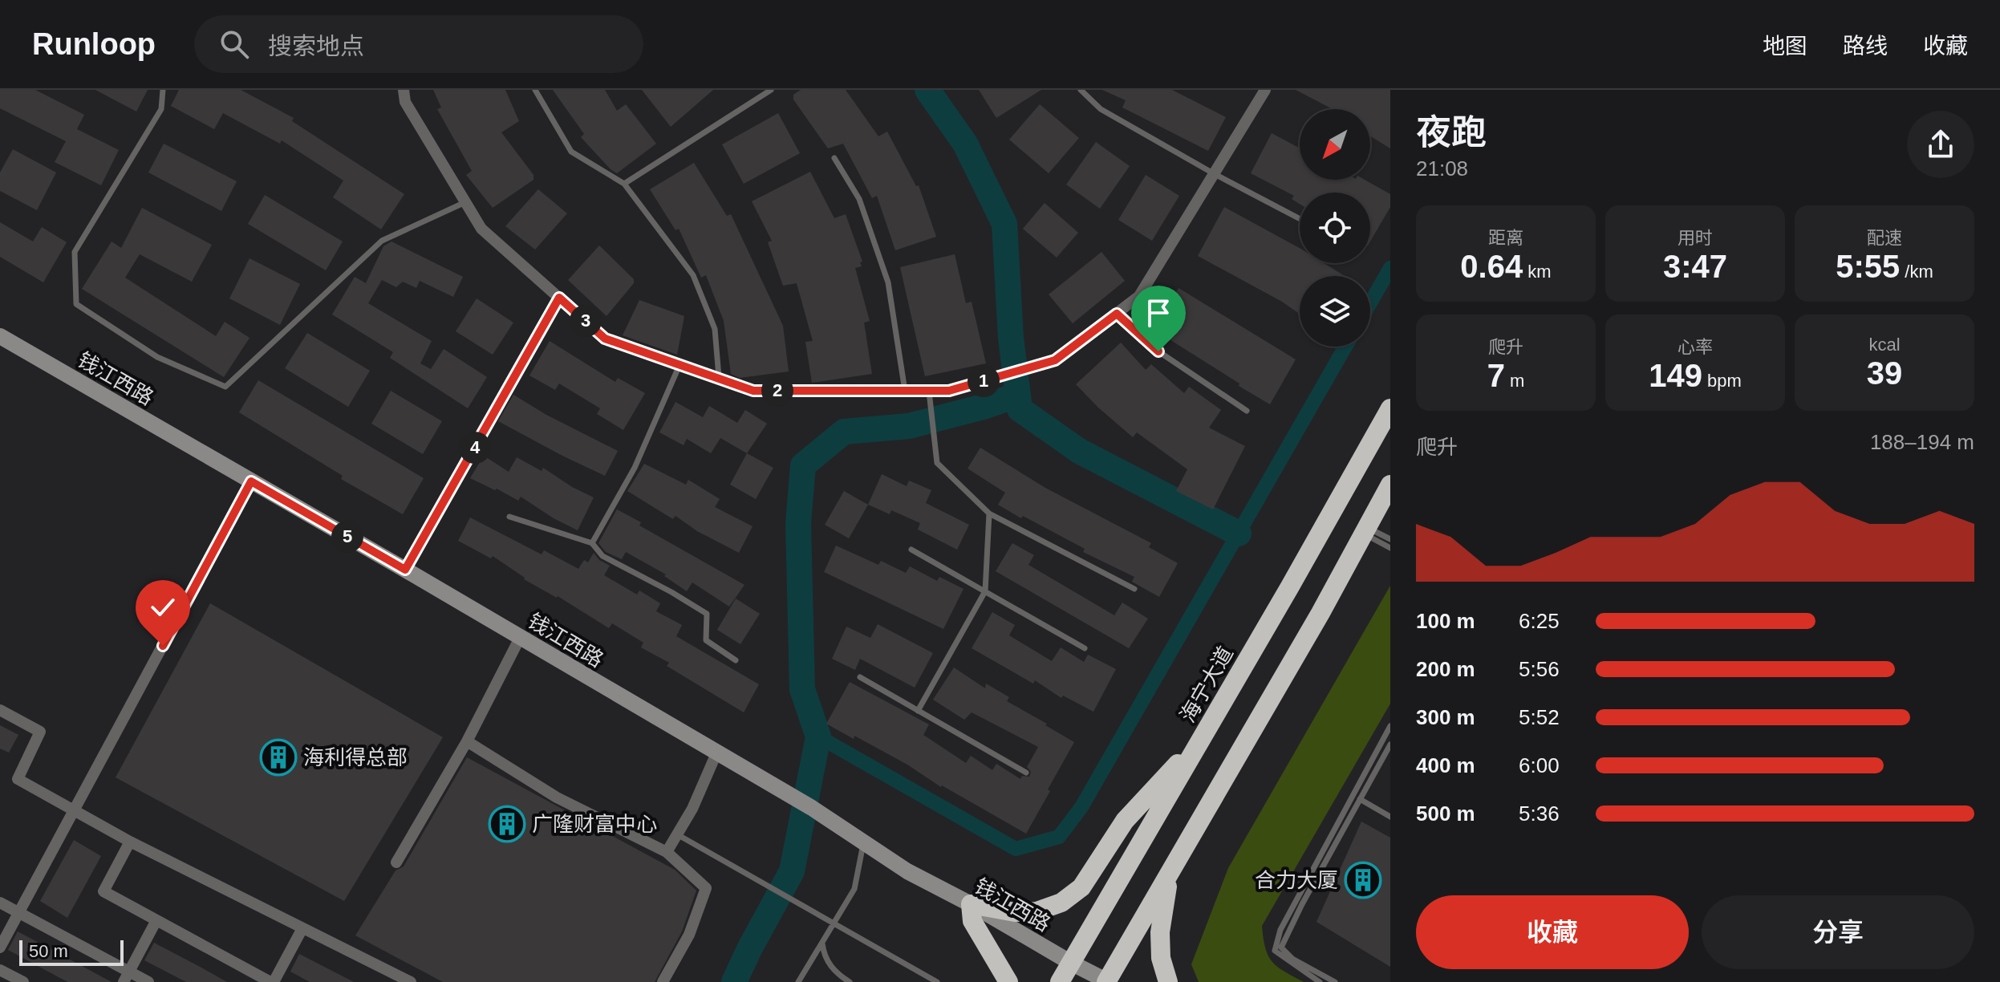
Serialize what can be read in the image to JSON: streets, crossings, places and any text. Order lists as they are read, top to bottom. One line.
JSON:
{"streets":{"highway":["海宁大道"],"main road":["钱江西路"]},"crossings":[["钱江西路","海宁大道"]],"places":{"building":["海利得总部","广隆财富中心","合力大厦"]},"scale_bar":"50 m","north":"bottom left","page":{"header":"Runloop","search":"搜索地点","nav":["地图","路线","收藏"],"heading":["夜跑","21:08"],"stats":[["距离","0.64 km"],["用时","3:47"],["配速","5:55 /km"],["爬升","7 m"],["心率","149 bpm"],["kcal","39"]],"pins":["3","1","2","4","5"],"chart":["爬升","188–194 m"],"list":[{"name":"100 m","note":"6:25"},{"name":"200 m","note":"5:56"},{"name":"300 m","note":"5:52"},{"name":"400 m","note":"6:00"},{"name":"500 m","note":"5:36"}],"buttons":["收藏","分享"],"scale":"50 m"}}
